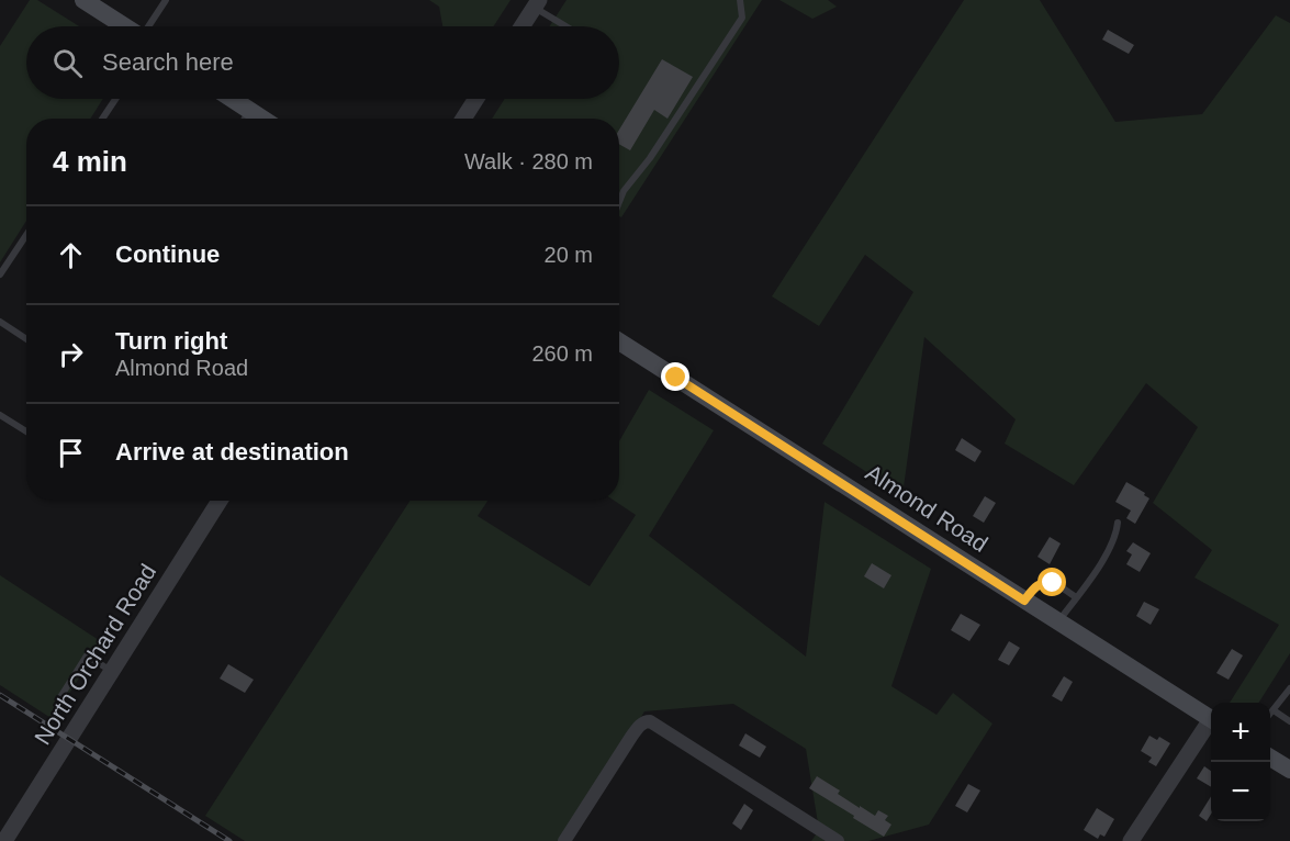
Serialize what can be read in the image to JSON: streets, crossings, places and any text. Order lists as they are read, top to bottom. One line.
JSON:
{"streets":{"main road":["Almond Road"],"street":["North Orchard Road"]},"page":{"search":"Search here","heading":["4 min","Walk · 280 m"],"list":[["Continue","20 m"],["Turn right","Almond Road","260 m"],"Arrive at destination"],"map_buttons":["+","−"]}}
